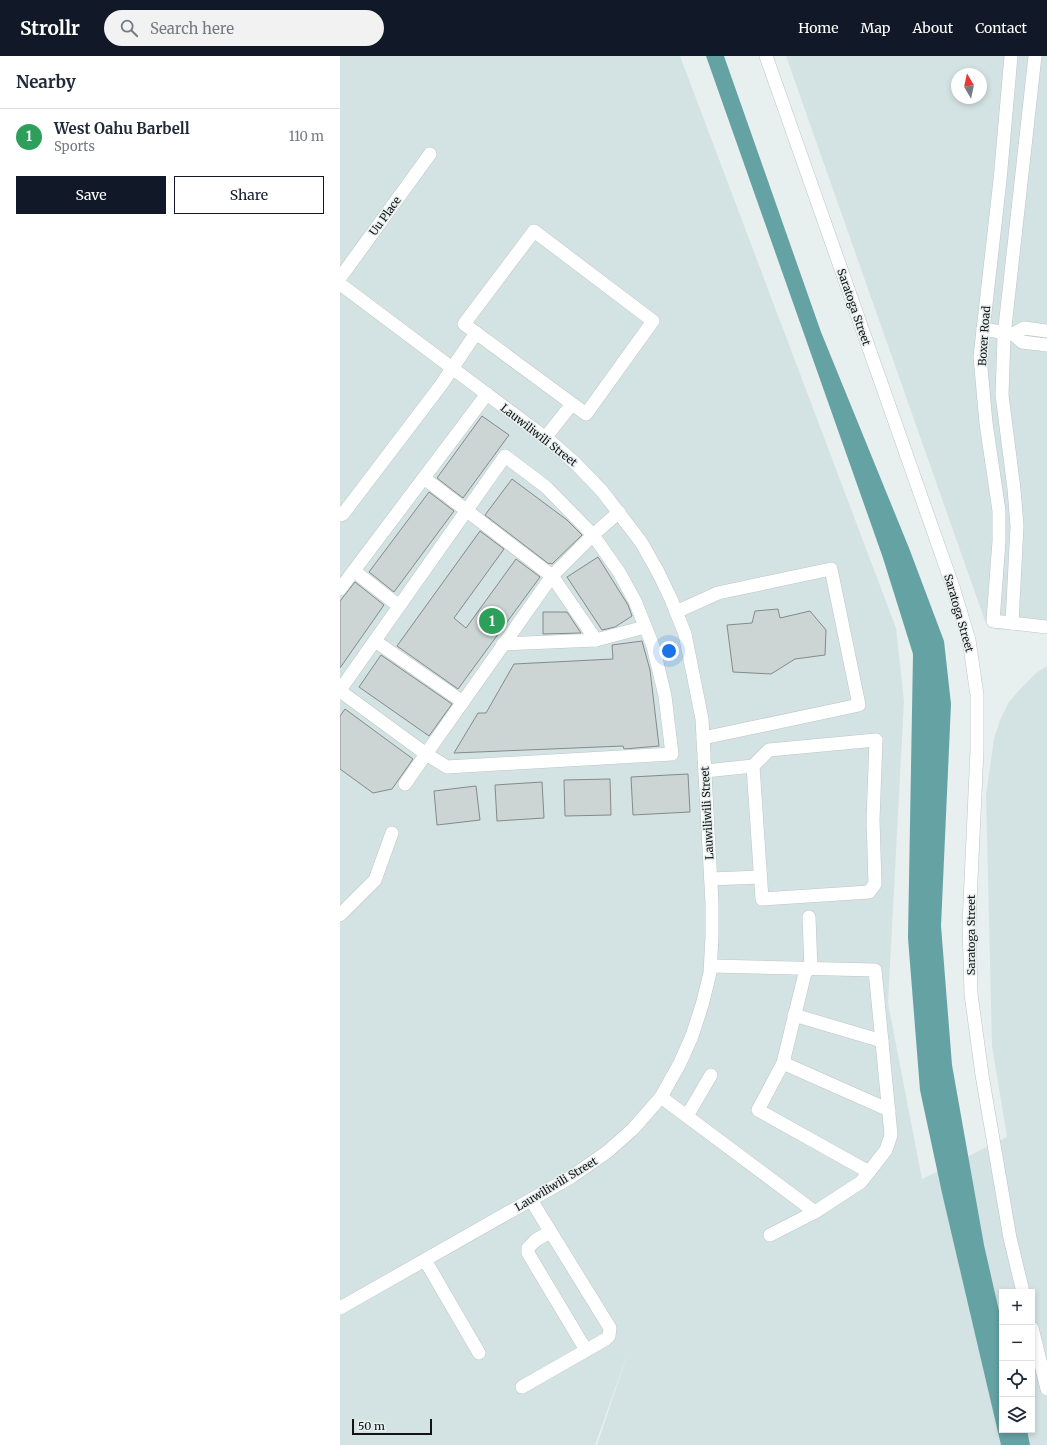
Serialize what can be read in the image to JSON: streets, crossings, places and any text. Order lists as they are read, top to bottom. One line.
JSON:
{"streets":{"street":["Uu Place","Saratoga Street","Boxer Road","Lauwiliwili Street"]},"scale_bar":"50 m","north":"top","page":{"header":"Strollr","search":"Search here","nav":["Home","Map","About","Contact"],"heading":"Nearby","list":[{"mark":"1","name":"West Oahu Barbell","note":"Sports","value":"110 m"}],"buttons":["Save","Share"],"pins":"1","map_buttons":["+","−"],"scale":"50 m"}}
